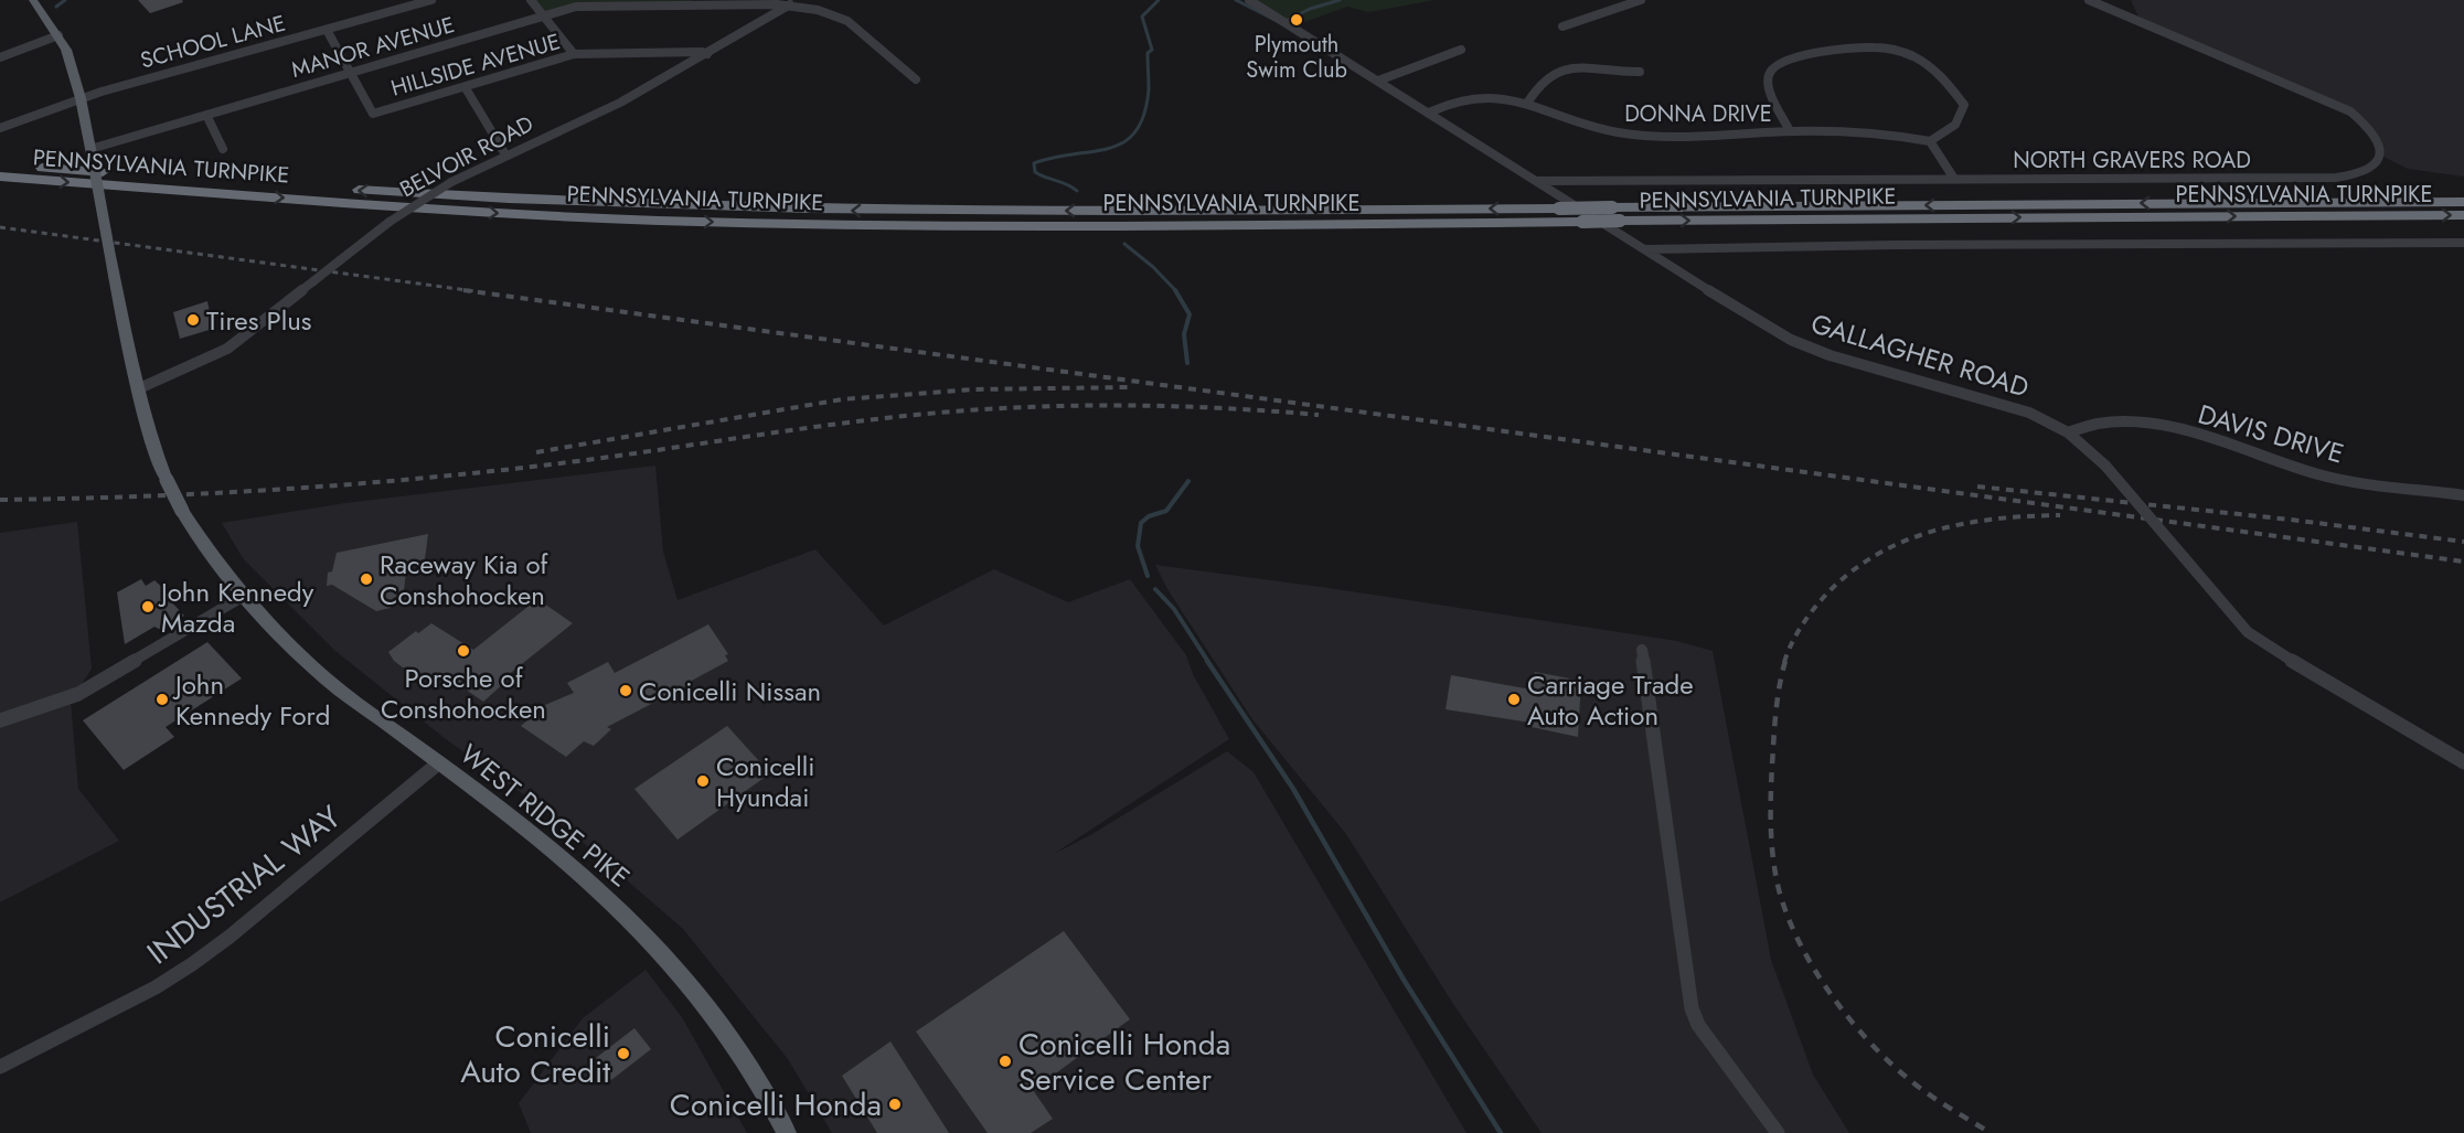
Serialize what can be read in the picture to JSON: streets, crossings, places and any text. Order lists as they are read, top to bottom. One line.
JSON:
{"streets":{"highway":["PENNSYLVANIA TURNPIKE"],"main road":["WEST RIDGE PIKE"],"street":["SCHOOL LANE","MANOR AVENUE","HILLSIDE AVENUE","DONNA DRIVE","BELVOIR ROAD","NORTH GRAVERS ROAD","GALLAGHER ROAD","DAVIS DRIVE","INDUSTRIAL WAY"]},"crossings":[["SCHOOL LANE","WEST RIDGE PIKE"],["MANOR AVENUE","HILLSIDE AVENUE"],["MANOR AVENUE","BELVOIR ROAD"],["MANOR AVENUE","WEST RIDGE PIKE"],["HILLSIDE AVENUE","BELVOIR ROAD"],["DONNA DRIVE","GALLAGHER ROAD"],["BELVOIR ROAD","WEST RIDGE PIKE"],["NORTH GRAVERS ROAD","GALLAGHER ROAD"],["GALLAGHER ROAD","DAVIS DRIVE"],["WEST RIDGE PIKE","INDUSTRIAL WAY"]],"places":["Plymouth Swim Club","Tires Plus","Raceway Kia of Conshohocken","John Kennedy Mazda","Porsche of Conshohocken","Conicelli Nissan","John Kennedy Ford","Carriage Trade Auto Action","Conicelli Hyundai","Conicelli Auto Credit","Conicelli Honda Service Center","Conicelli Honda"]}
